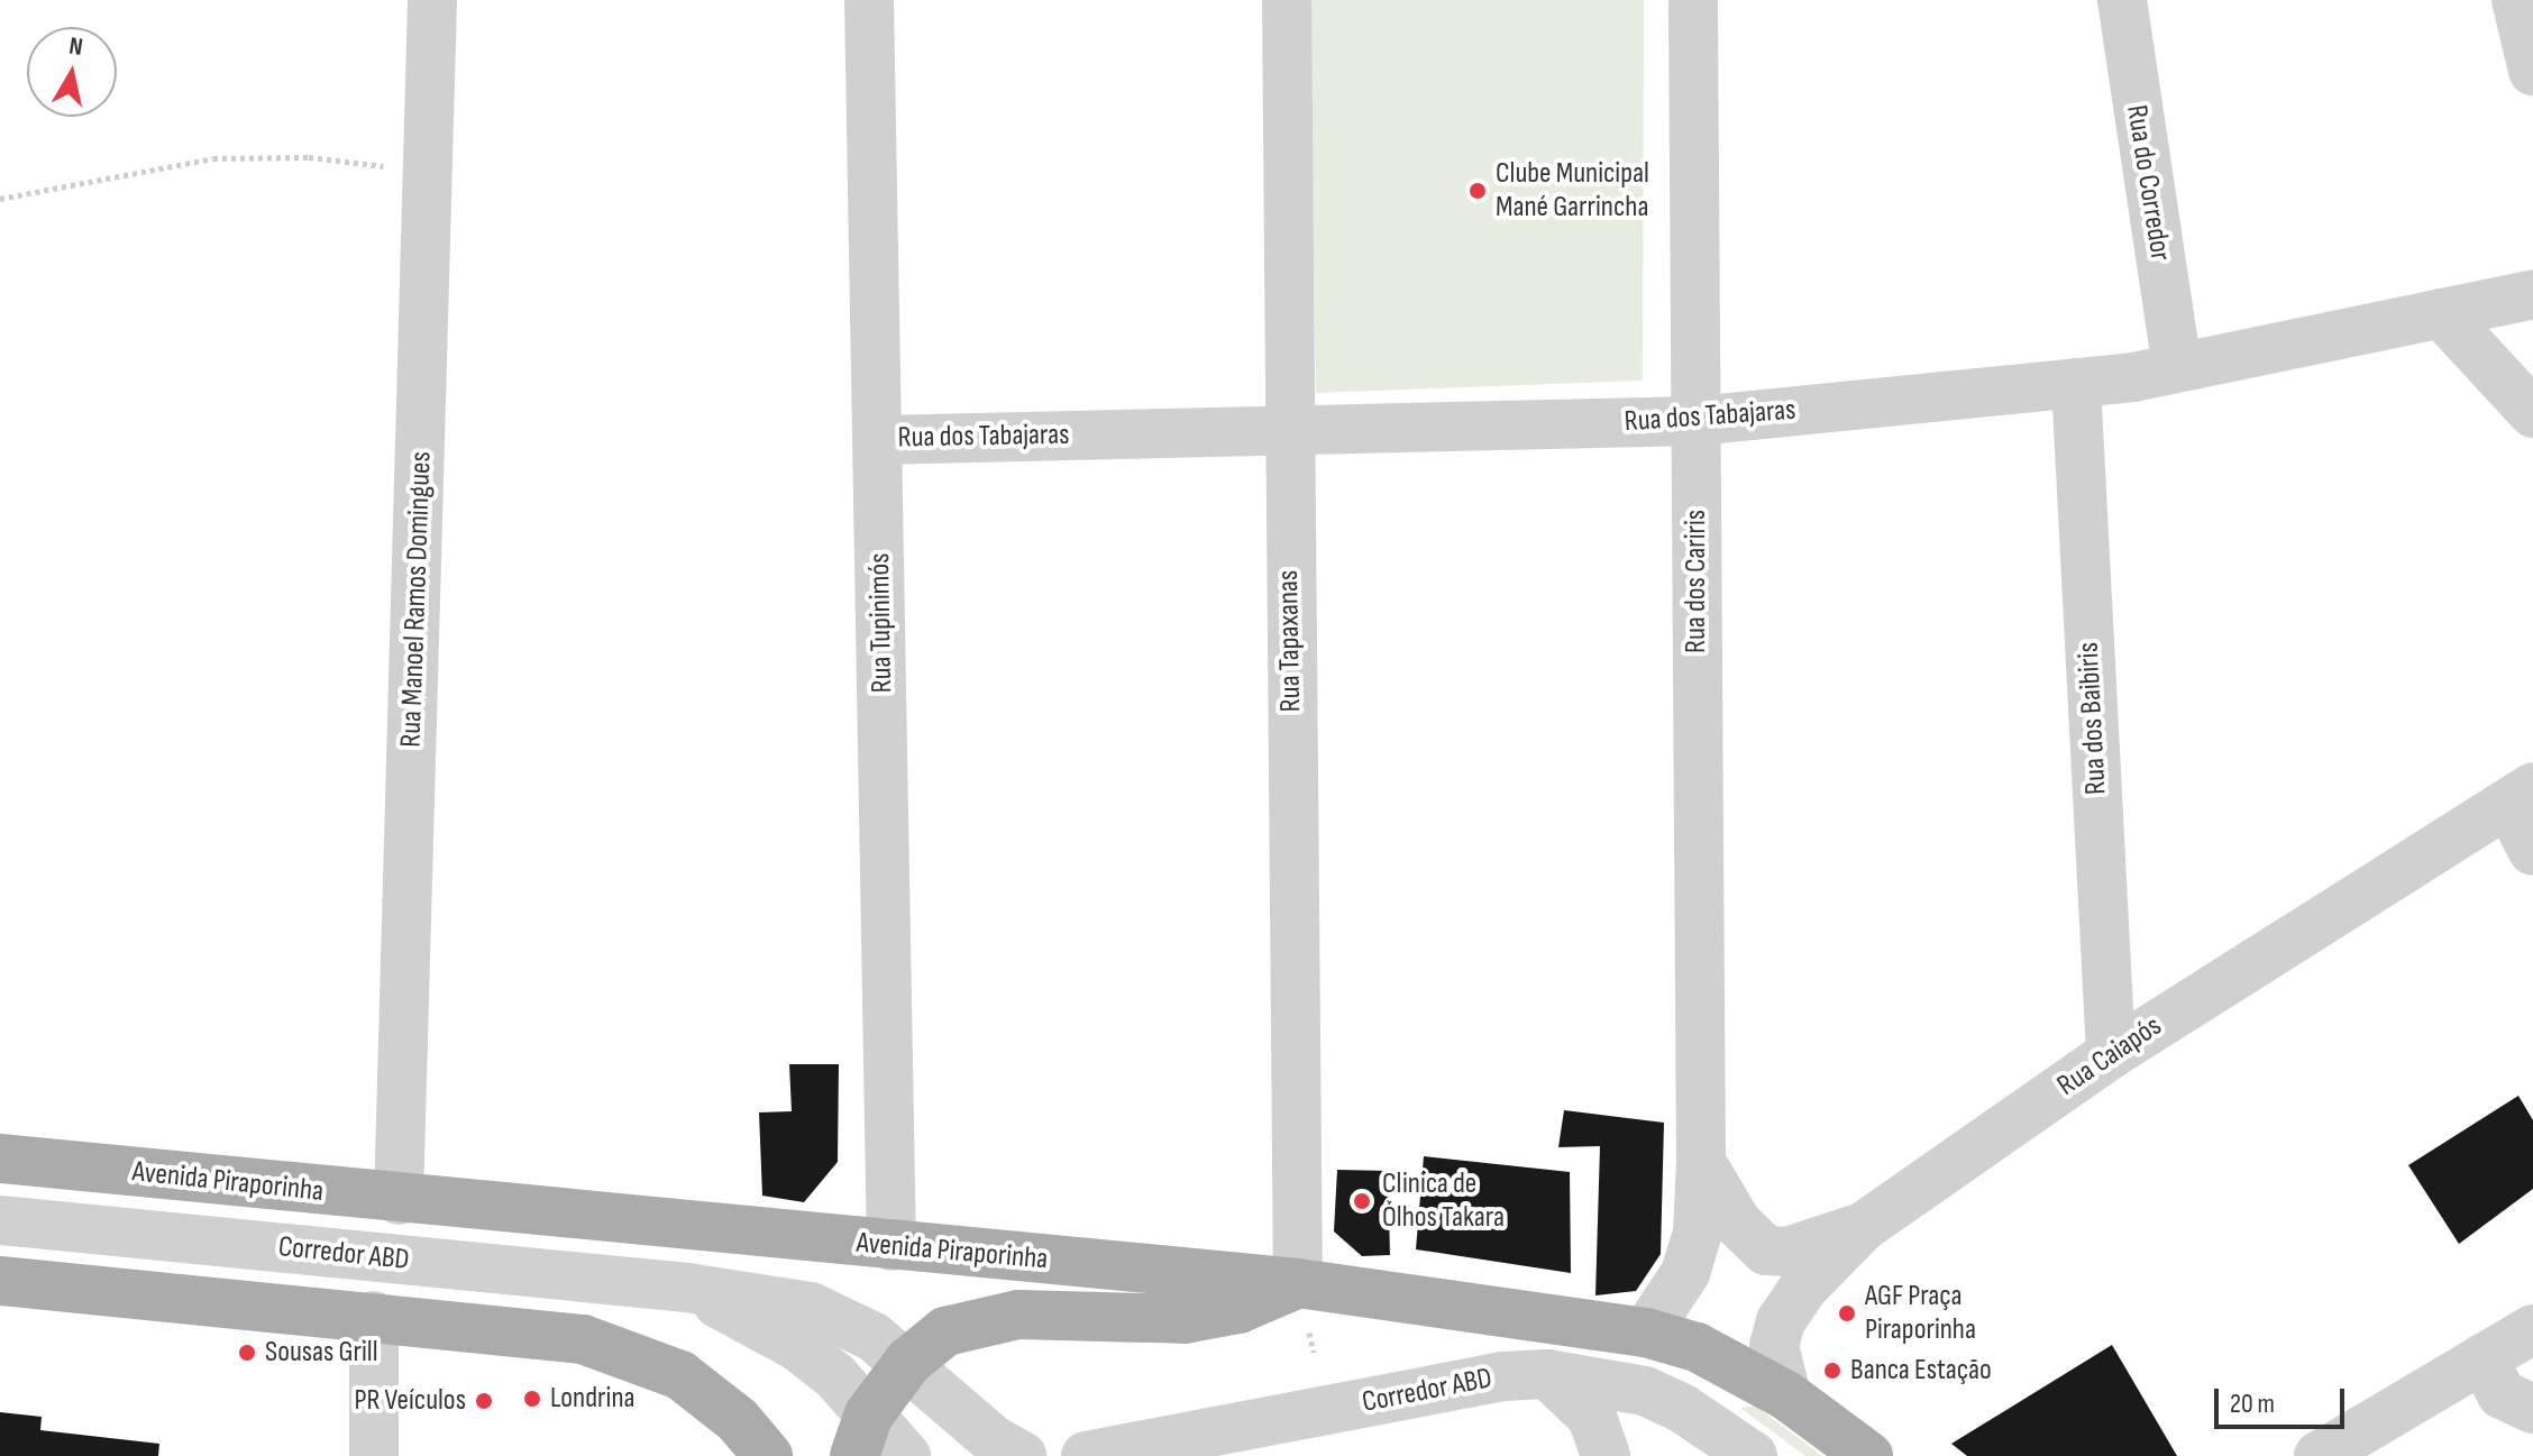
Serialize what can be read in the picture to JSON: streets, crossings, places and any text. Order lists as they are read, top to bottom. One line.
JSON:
{"streets":{"main road":["Avenida Piraporinha"],"street":["Rua do Corredor","Rua dos Tabajaras","Rua dos Cariris","Rua Manoel Ramos Domingues","Rua Tupinimós","Rua Tapaxanas","Rua dos Baibiris","Rua Caiapós","Corredor ABD"]},"crossings":[["Rua do Corredor","Rua dos Tabajaras"],["Rua dos Tabajaras","Rua dos Cariris"],["Rua dos Tabajaras","Rua Tupinimós"],["Rua dos Tabajaras","Rua Tapaxanas"],["Rua dos Tabajaras","Rua dos Baibiris"],["Rua dos Cariris","Avenida Piraporinha"],["Rua Manoel Ramos Domingues","Avenida Piraporinha"],["Rua Tupinimós","Avenida Piraporinha"],["Rua Tapaxanas","Avenida Piraporinha"],["Rua dos Baibiris","Rua Caiapós"],["Rua Caiapós","Avenida Piraporinha"]],"places":["Clube Municipal Mané Garrincha","Clinica de Ólhos Takara","AGF Praça Piraporinha","Sousas Grill","Banca Estação","Londrina","PR Veículos"],"scale_bar":"20 m","north":"top"}
